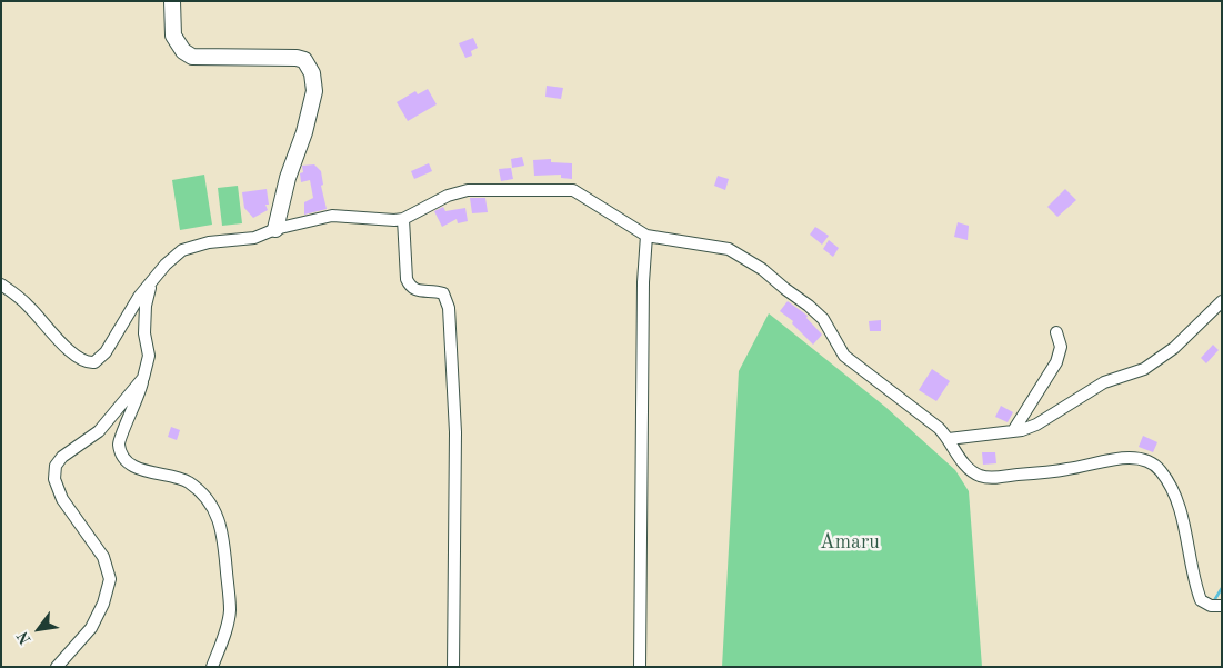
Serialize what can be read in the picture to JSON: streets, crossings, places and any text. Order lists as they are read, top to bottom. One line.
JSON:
{"parks":["Amaru"],"north":"bottom left"}
